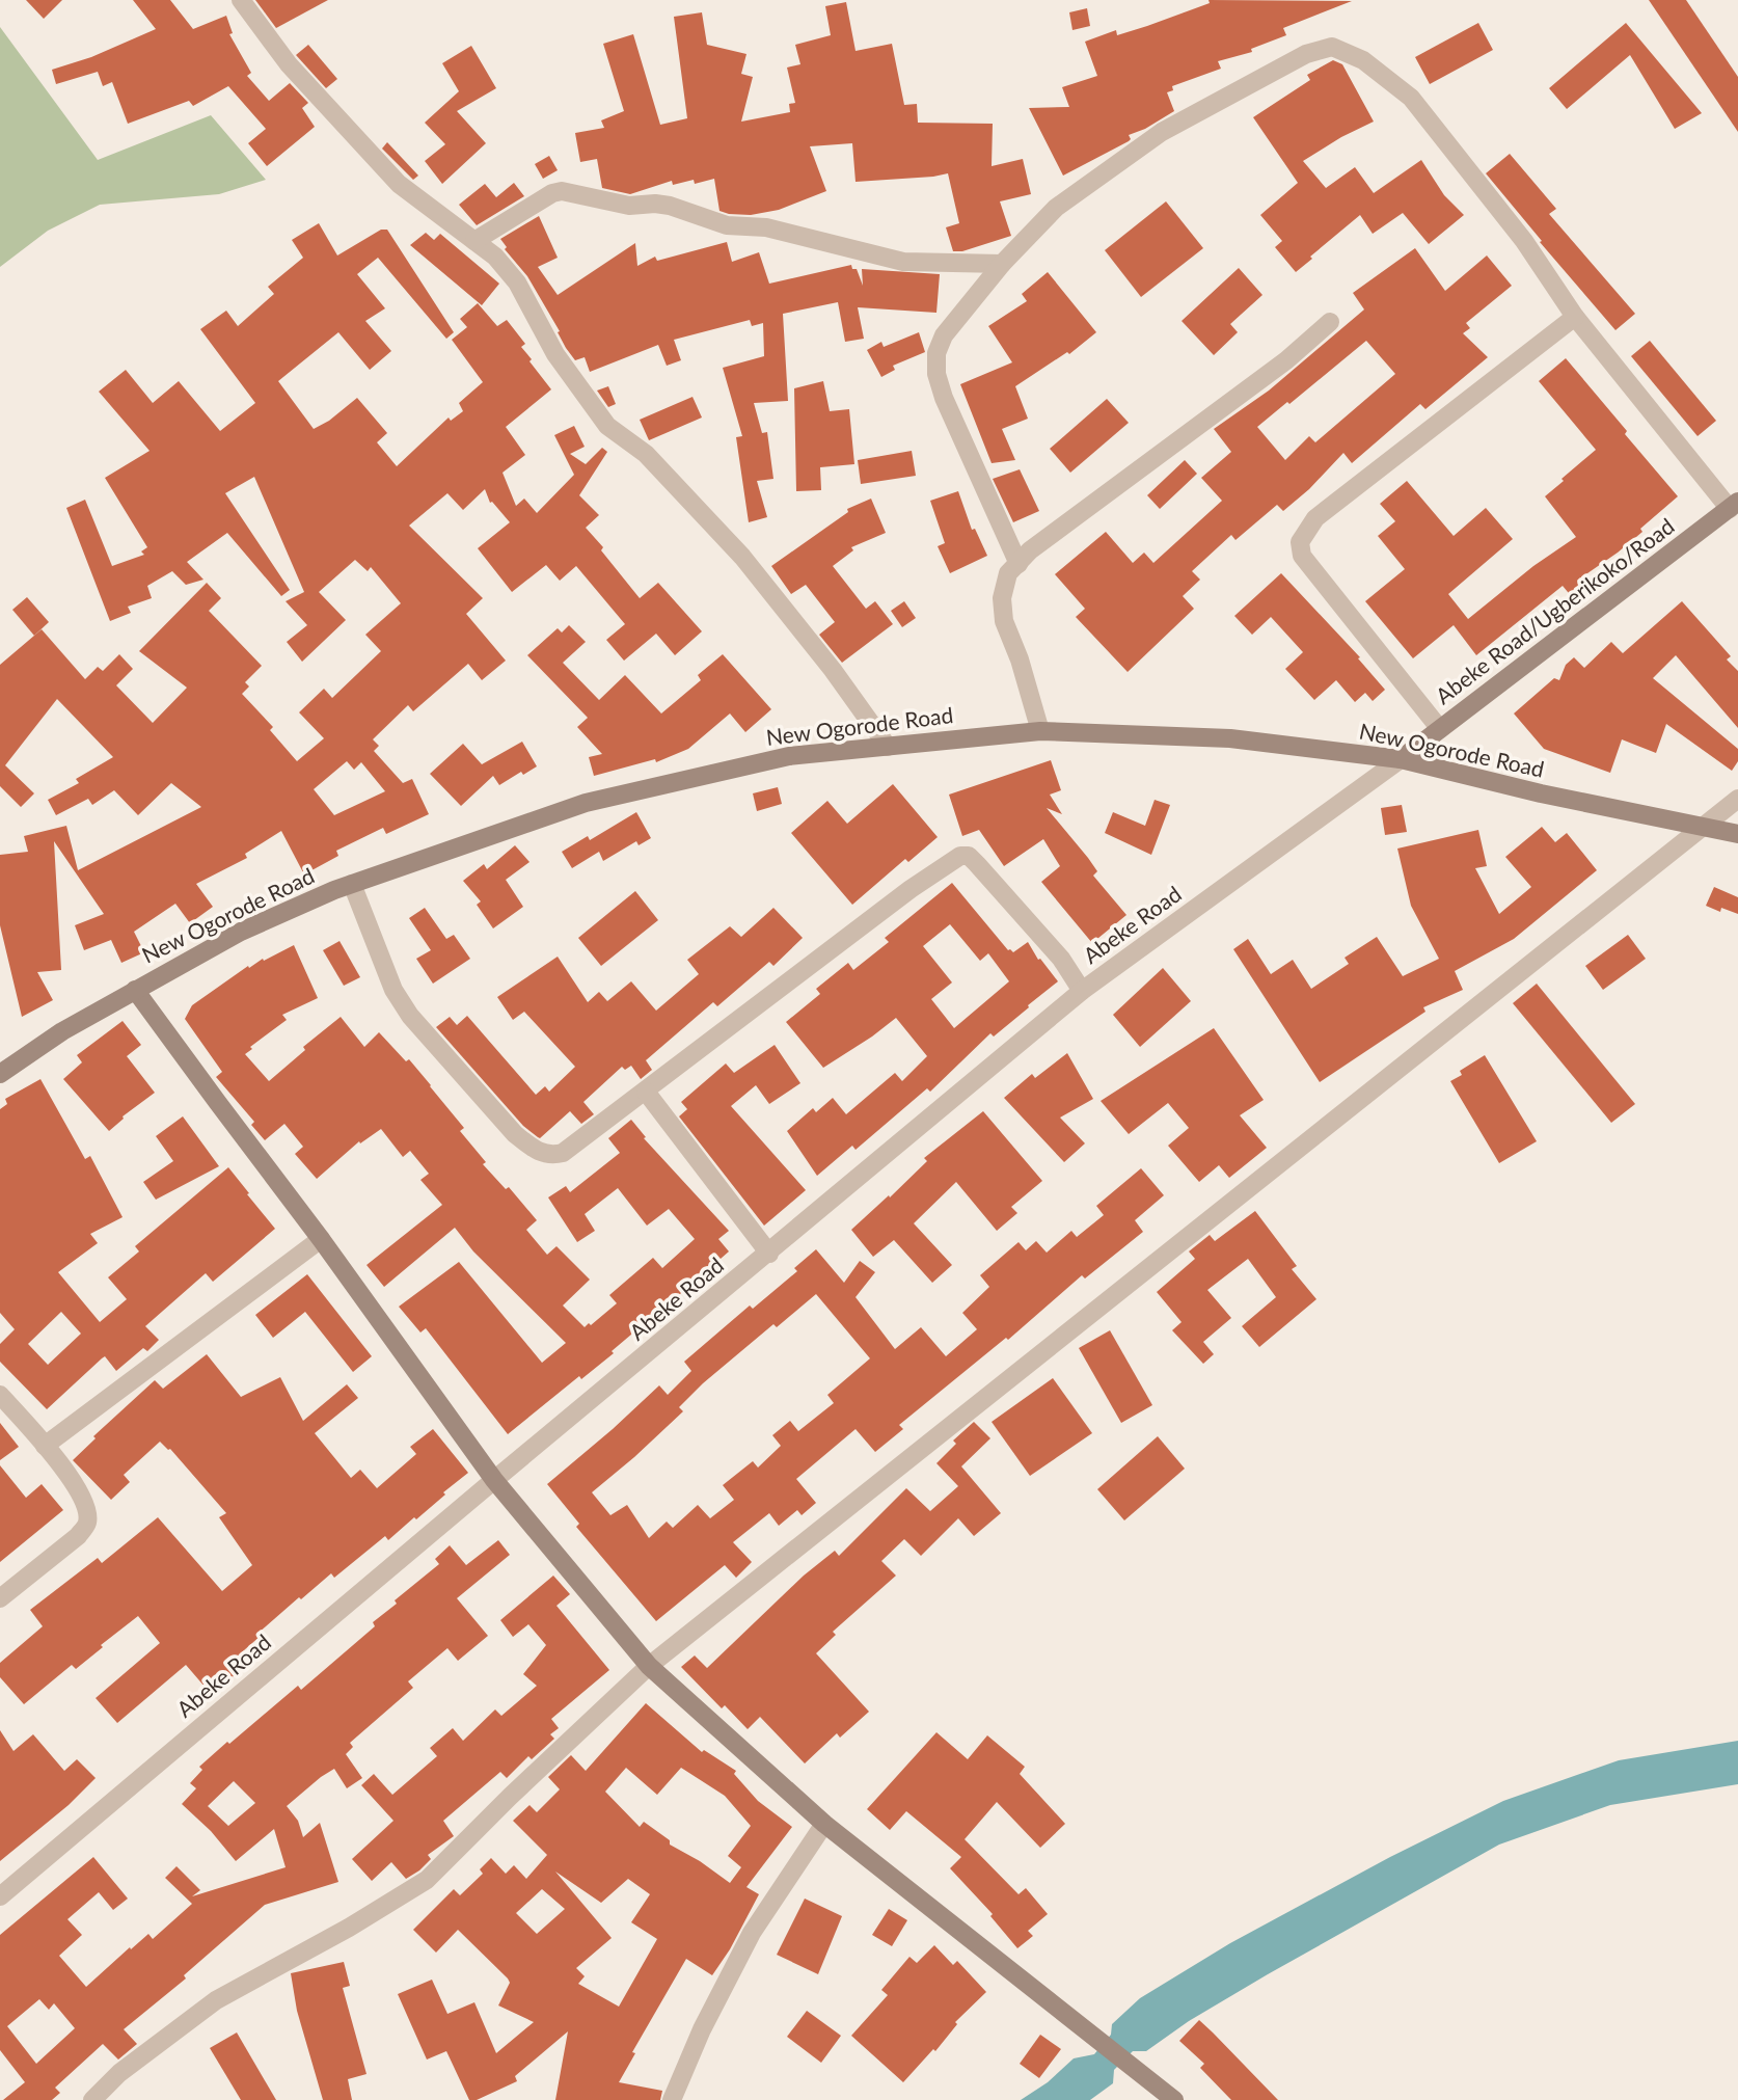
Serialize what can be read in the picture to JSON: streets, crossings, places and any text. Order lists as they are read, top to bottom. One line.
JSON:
{"streets":{"street":["Abeke Road/Ugberikoko/Road","New Ogorode Road","Abeke Road"]},"crossings":[["Abeke Road/Ugberikoko/Road","New Ogorode Road"],["Abeke Road/Ugberikoko/Road","Abeke Road"],["New Ogorode Road","Abeke Road"]]}
